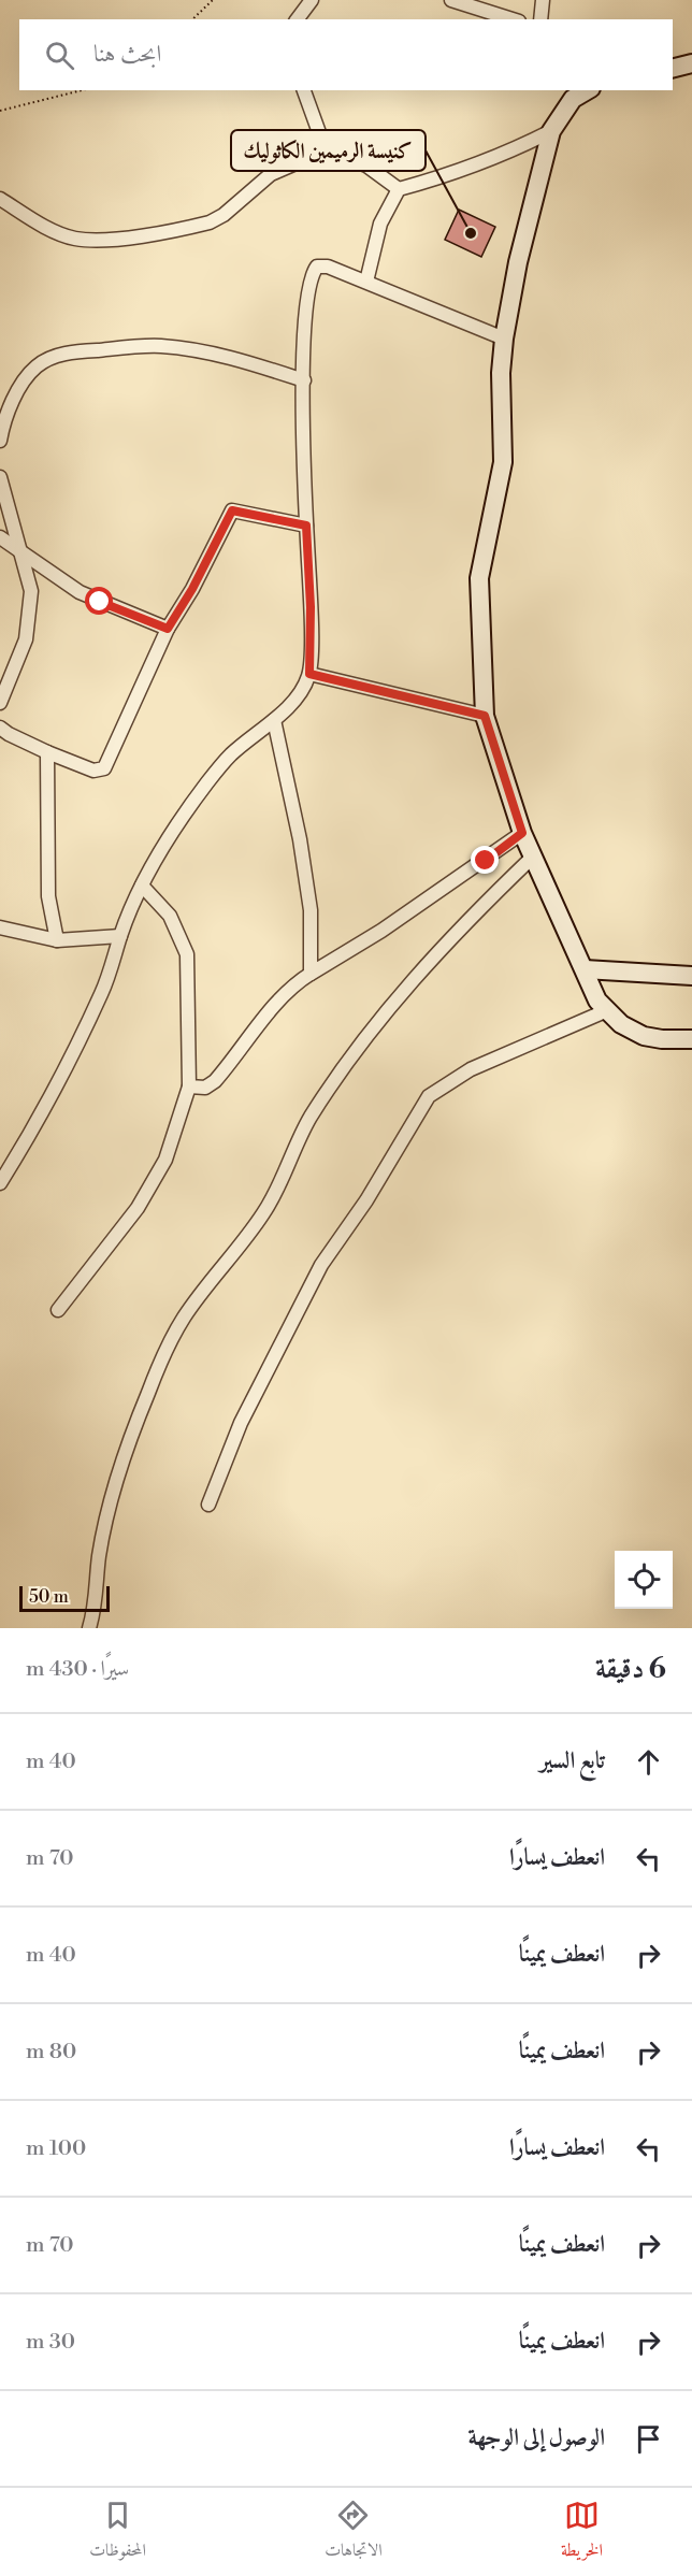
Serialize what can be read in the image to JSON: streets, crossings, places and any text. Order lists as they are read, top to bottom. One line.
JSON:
{"places":["كنيسة الرميمين الكاثوليك"],"scale_bar":"50 m","page":{"search":"ابحث هنا","scale":"50 m","heading":["6 دقيقة","سيرًا · 430 m"],"list":[["تابع السير","40 m"],["انعطف يسارًا","70 m"],["انعطف يمينًا","40 m"],["انعطف يمينًا","80 m"],["انعطف يسارًا","100 m"],["انعطف يمينًا","70 m"],["انعطف يمينًا","30 m"],"الوصول إلى الوجهة"],"nav":["الخريطة","الاتجاهات","المحفوظات"]}}
